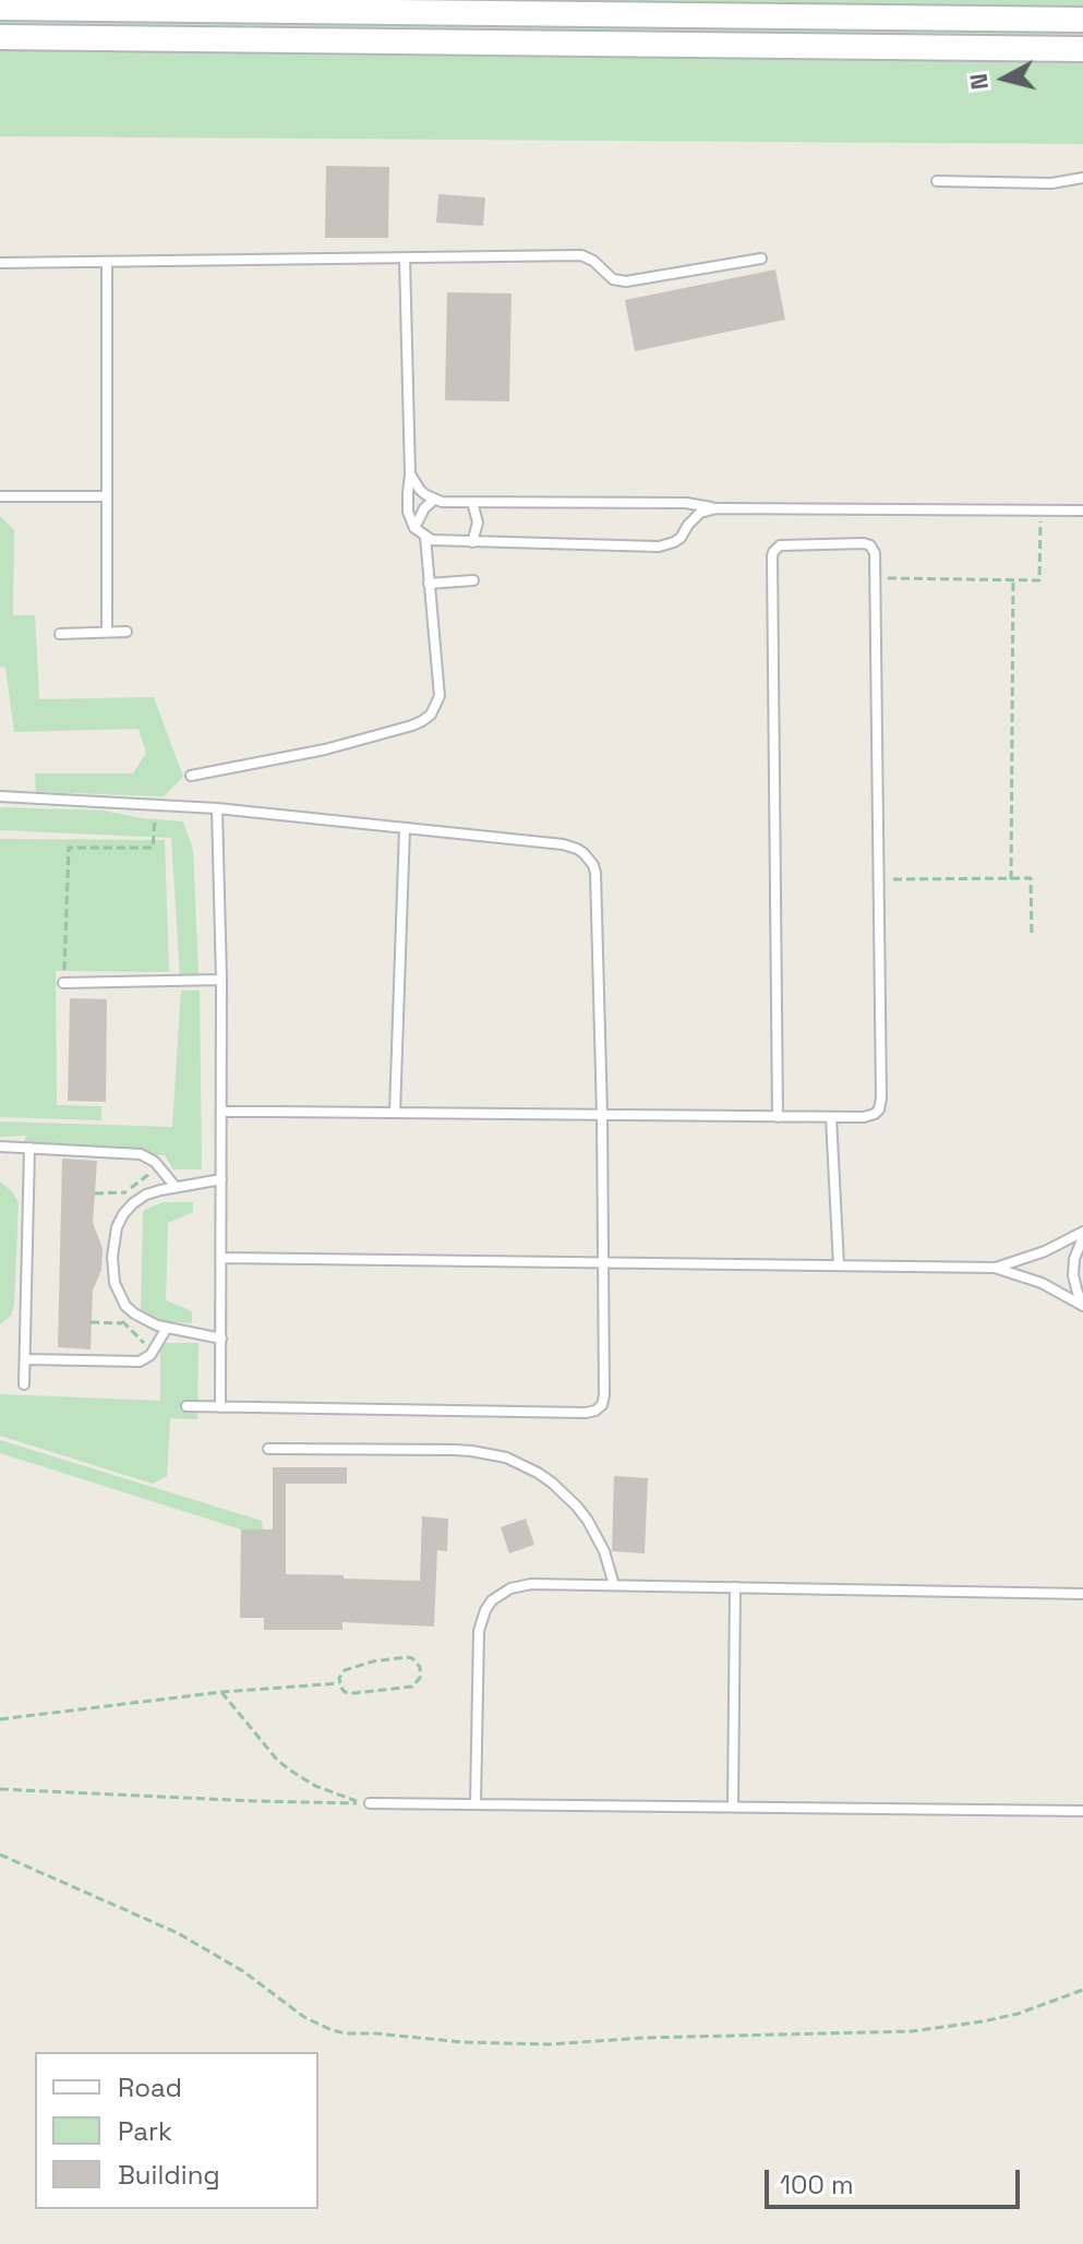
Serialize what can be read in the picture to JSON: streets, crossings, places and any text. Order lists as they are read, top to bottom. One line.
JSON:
{"legend":["Road","Park","Building"],"scale_bar":"100 m","north":"left"}
